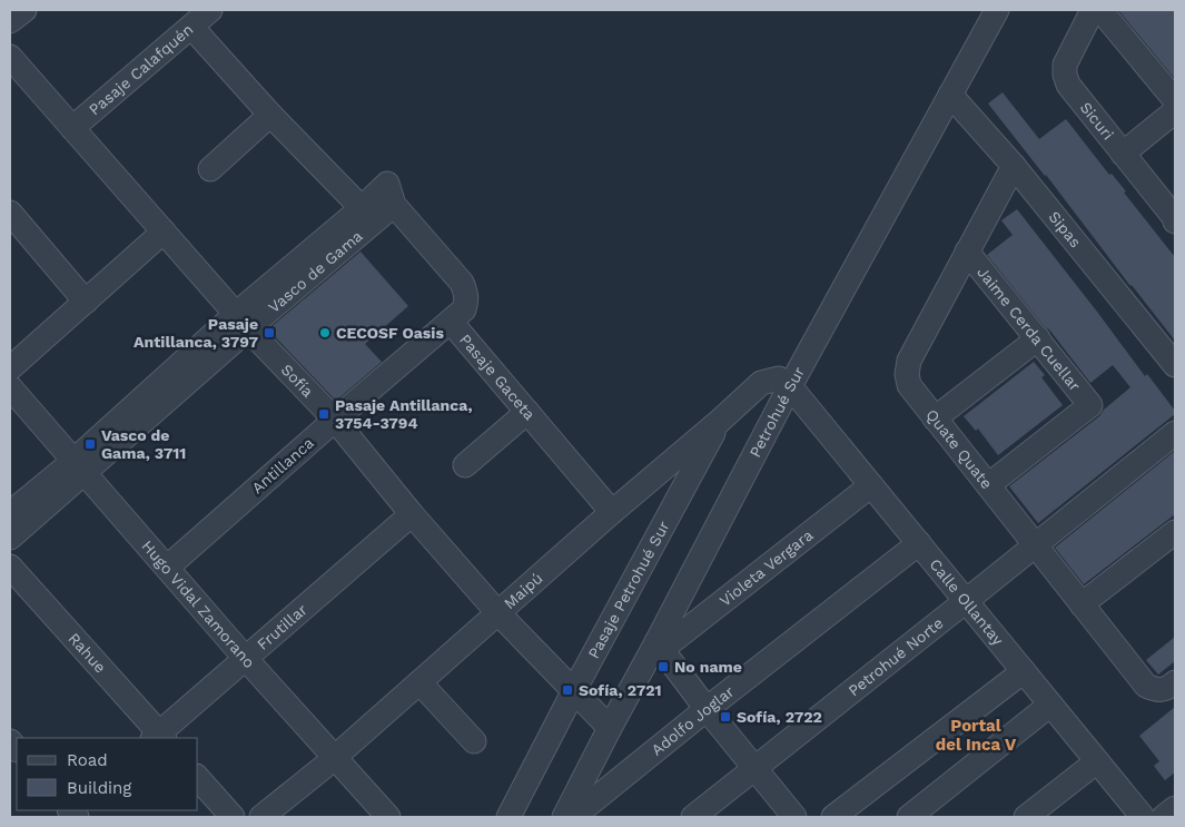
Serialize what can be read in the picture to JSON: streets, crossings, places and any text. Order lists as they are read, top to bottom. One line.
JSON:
{"streets":{"street":["Pasaje Calafquén","Sicuri","Sipas","Vasco de Gama","Jaime Cerda Cuellar","Pasaje Gaceta","Sofía","Petrohué Sur","Quate Quate","Antillanca","Violeta Vergara","Pasaje Petrohué Sur","Maipú","Calle Ollantay","Hugo Vidal Zamorano","Frutillar","Rahue","Petrohué Norte","Adolfo Joglar"]},"crossings":[["Pasaje Calafquén","Sofía"],["Sipas","Petrohué Sur"],["Sipas","Quate Quate"],["Vasco de Gama","Pasaje Gaceta"],["Vasco de Gama","Sofía"],["Vasco de Gama","Hugo Vidal Zamorano"],["Jaime Cerda Cuellar","Quate Quate"],["Pasaje Gaceta","Antillanca"],["Pasaje Gaceta","Maipú"],["Sofía","Petrohué Sur"],["Sofía","Antillanca"],["Sofía","Pasaje Petrohué Sur"],["Sofía","Maipú"],["Sofía","Frutillar"],["Petrohué Sur","Violeta Vergara"],["Petrohué Sur","Maipú"],["Petrohué Sur","Calle Ollantay"],["Quate Quate","Petrohué Norte"],["Antillanca","Hugo Vidal Zamorano"],["Violeta Vergara","Calle Ollantay"],["Pasaje Petrohué Sur","Maipú"],["Maipú","Calle Ollantay"],["Maipú","Hugo Vidal Zamorano"],["Calle Ollantay","Petrohué Norte"],["Calle Ollantay","Adolfo Joglar"],["Hugo Vidal Zamorano","Frutillar"],["Frutillar","Rahue"]],"districts":["Portal del Inca V"],"places":{"transit":["Pasaje Antillanca, 3797","Pasaje Antillanca, 3754-3794","Vasco de Gama, 3711","No name","Sofía, 2721","Sofía, 2722"],"other":["CECOSF Oasis"]},"legend":["Road","Building"]}
